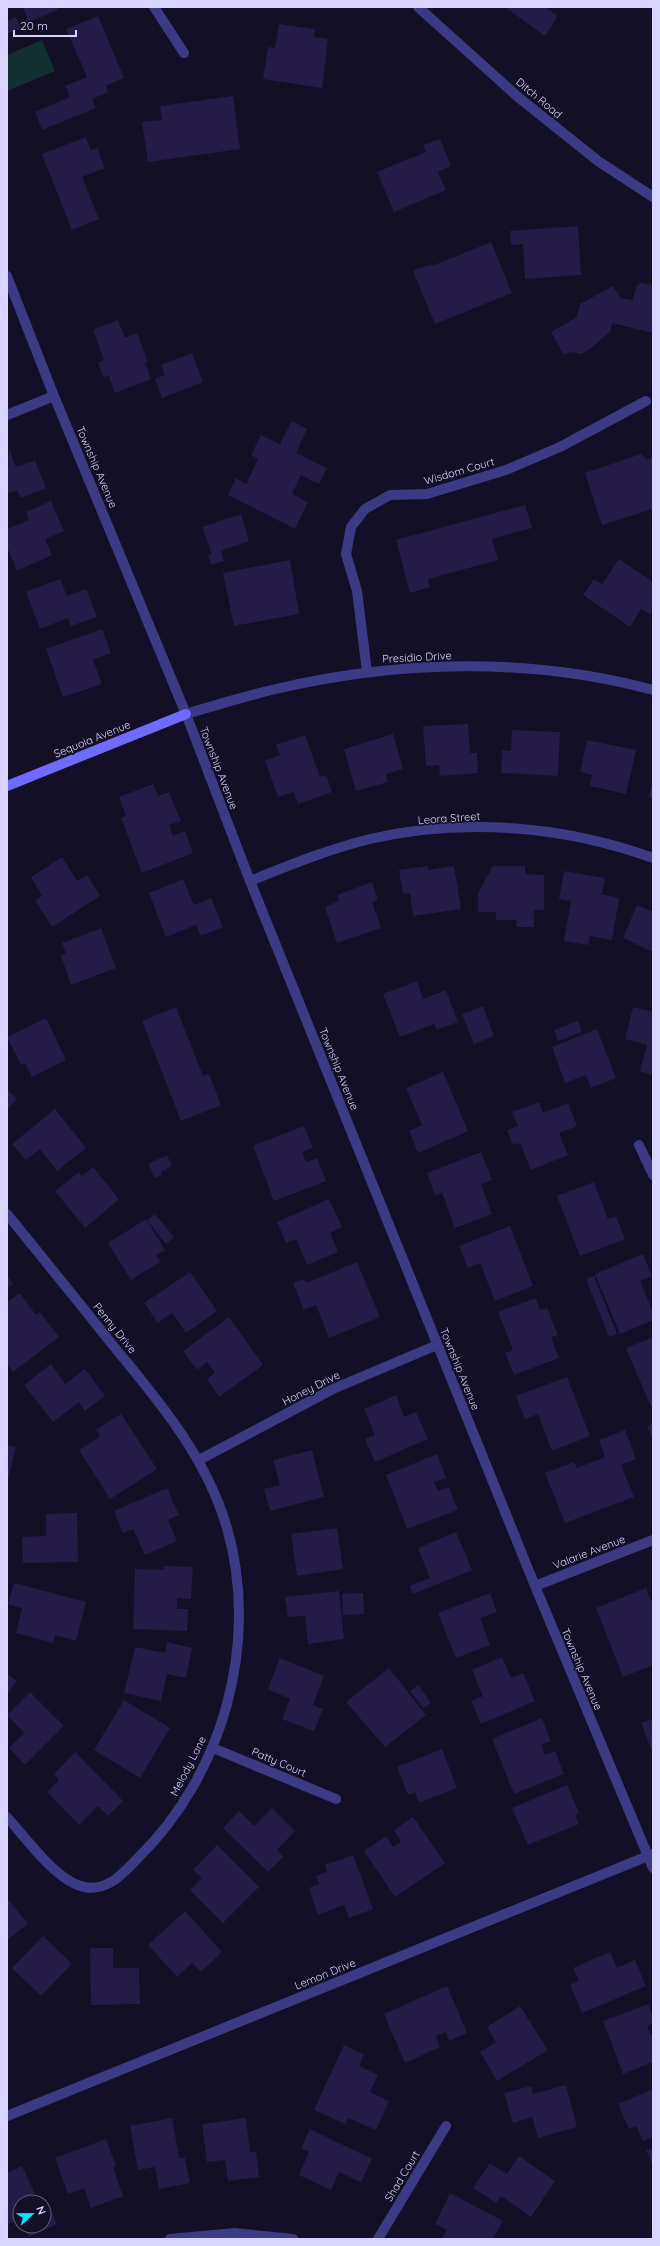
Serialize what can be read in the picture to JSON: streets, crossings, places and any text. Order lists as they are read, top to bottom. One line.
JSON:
{"streets":{"street":["Ditch Road","Township Avenue","Wisdom Court","Presidio Drive","Sequoia Avenue","Leora Street","Penny Drive","Honey Drive","Valarie Avenue","Patty Court","Melody Lane","Lemon Drive","Shad Court"]},"crossings":[["Township Avenue","Presidio Drive"],["Township Avenue","Sequoia Avenue"],["Township Avenue","Leora Street"],["Township Avenue","Honey Drive"],["Township Avenue","Valarie Avenue"],["Township Avenue","Lemon Drive"],["Wisdom Court","Presidio Drive"],["Presidio Drive","Sequoia Avenue"],["Penny Drive","Honey Drive"],["Penny Drive","Melody Lane"],["Honey Drive","Melody Lane"],["Patty Court","Melody Lane"]],"scale_bar":"20 m","north":"right"}
